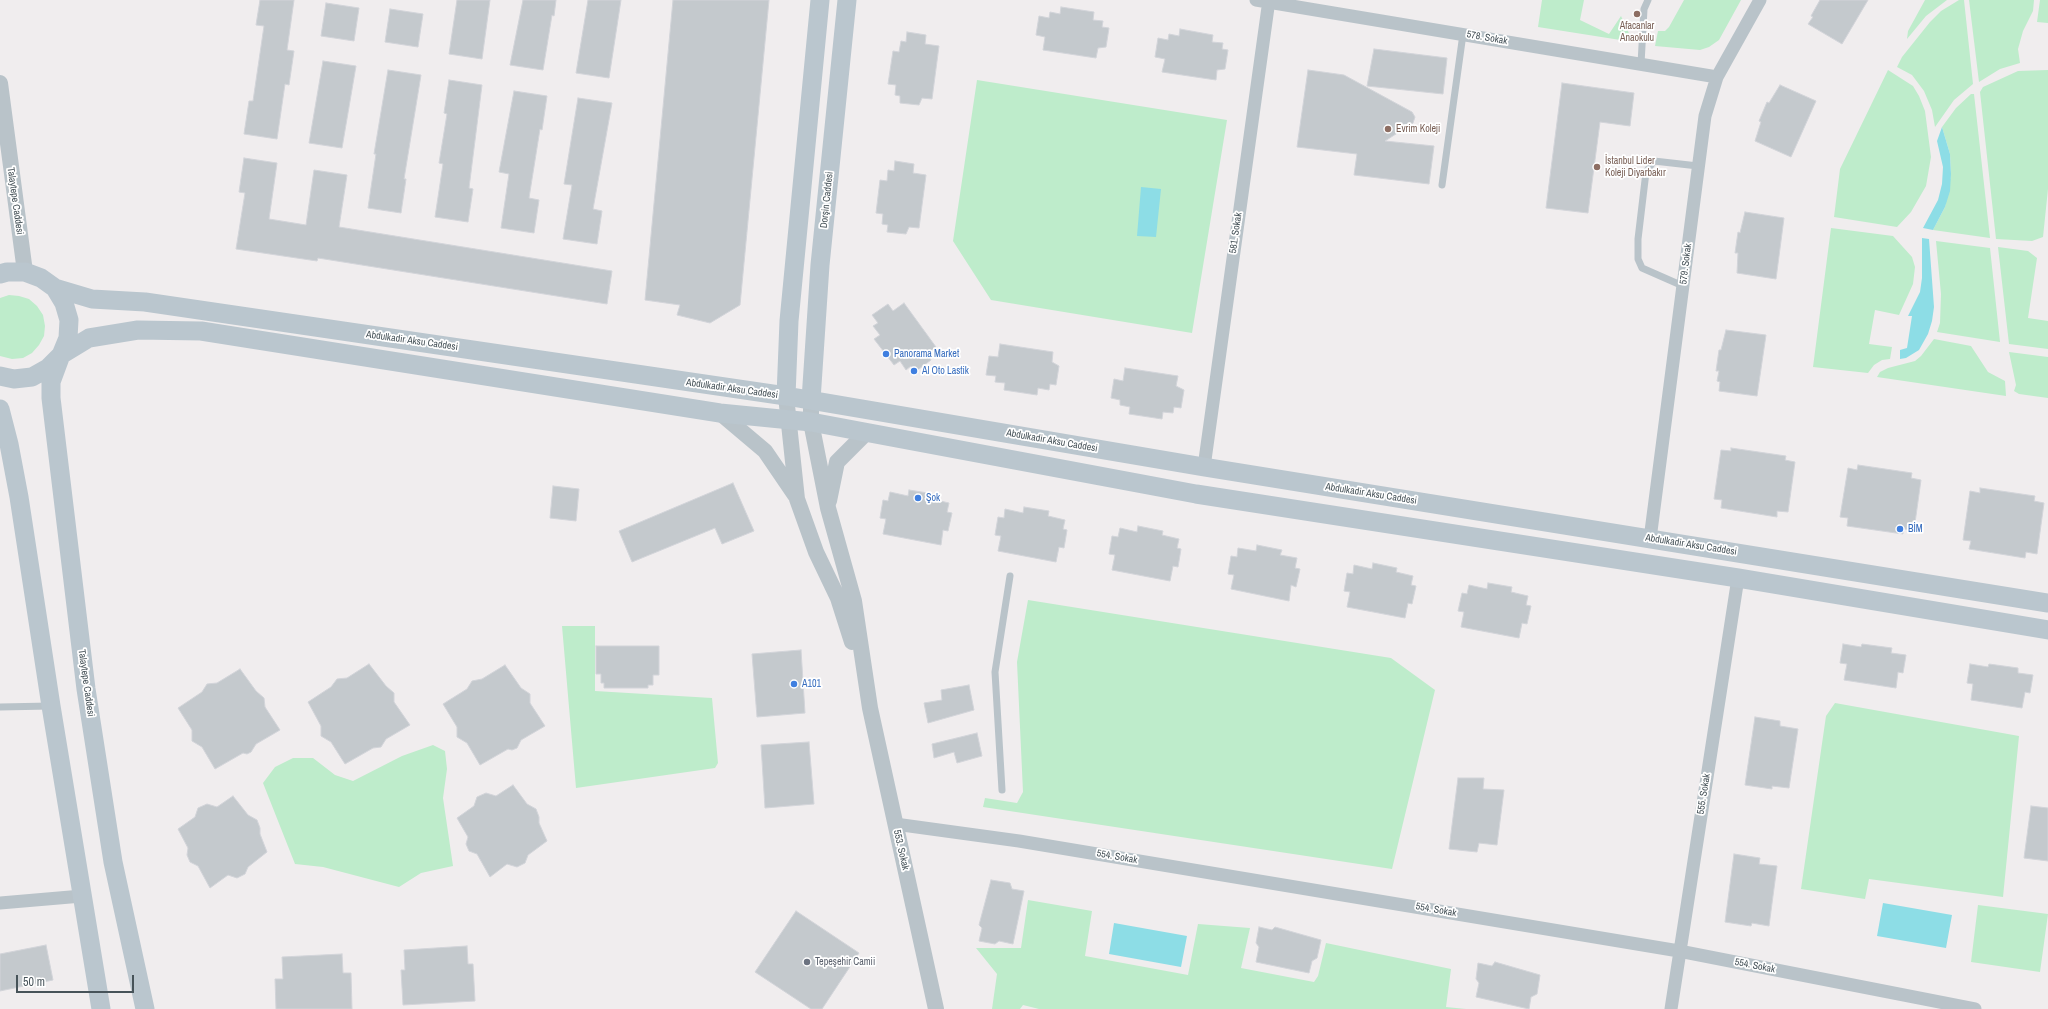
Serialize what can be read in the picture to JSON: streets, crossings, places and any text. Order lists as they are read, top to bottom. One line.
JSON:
{"streets":{"main road":["Dorşin Caddesi","Talaytepe Caddesi","Abdulkadir Aksu Caddesi"],"street":["578. Sokak","581. Sokak","579. Sokak","555. Sokak","553. Sokak","554. Sokak"]},"crossings":[["578. Sokak","581. Sokak"],["578. Sokak","579. Sokak"],["Dorşin Caddesi","Abdulkadir Aksu Caddesi"],["Talaytepe Caddesi","Abdulkadir Aksu Caddesi"],["581. Sokak","Abdulkadir Aksu Caddesi"],["579. Sokak","Abdulkadir Aksu Caddesi"],["555. Sokak","554. Sokak"],["553. Sokak","554. Sokak"]],"places":["Afacanlar Anaokulu","Evrim Koleji","İstanbul Lider Koleji Diyarbakır","Panorama Market","Al Oto Lastik","Şok","BİM","A101","Tepeşehir Camii"],"scale_bar":"50 m"}
